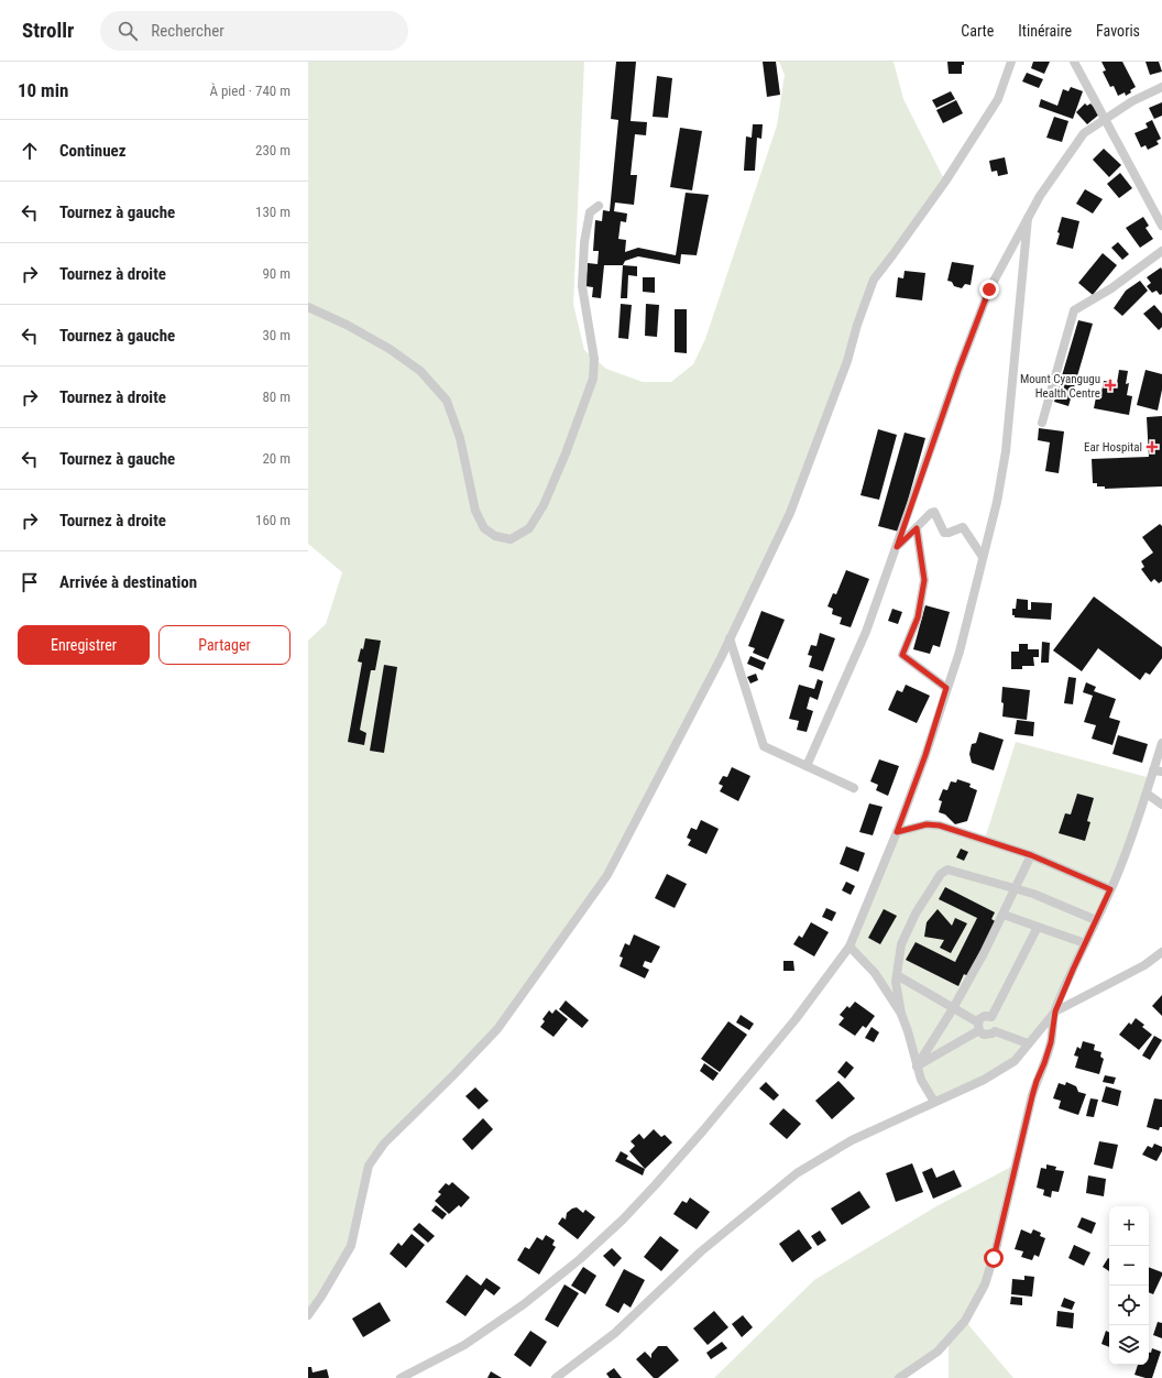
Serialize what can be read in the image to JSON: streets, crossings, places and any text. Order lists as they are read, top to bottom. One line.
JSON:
{"places":{"health":["Mount Cyangugu Health Centre","Ear Hospital"]},"page":{"header":"Strollr","search":"Rechercher","nav":["Carte","Itinéraire","Favoris"],"heading":["10 min","À pied · 740 m"],"list":[["Continuez","230 m"],["Tournez à gauche","130 m"],["Tournez à droite","90 m"],["Tournez à gauche","30 m"],["Tournez à droite","80 m"],["Tournez à gauche","20 m"],["Tournez à droite","160 m"],"Arrivée à destination"],"buttons":["Enregistrer","Partager"],"map_buttons":["+","−"]}}
